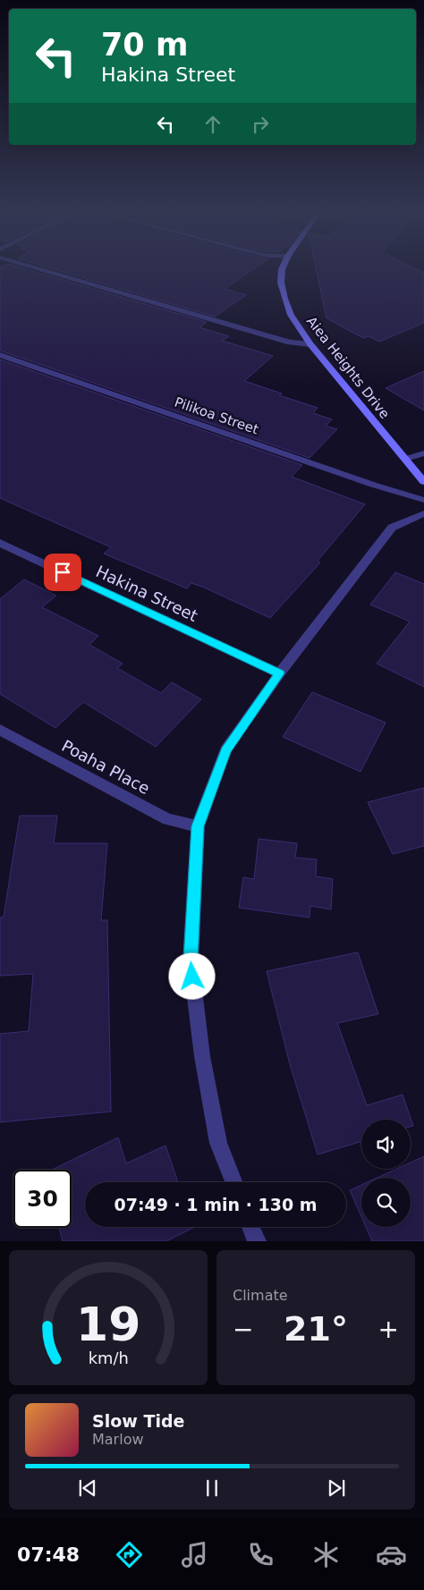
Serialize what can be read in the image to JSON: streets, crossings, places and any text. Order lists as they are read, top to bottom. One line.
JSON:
{"streets":{"street":["Aiea Heights Drive","Pilikoa Street","Hakina Street","Poaha Place"]},"page":{"turn":["70 m","Hakina Street"],"limit":"30","trip":"07:49 · 1 min · 130 m","tile":"Climate","heat":["−","21°","+"],"song":["Slow Tide","Marlow"],"tabs":"07:48","gauge":["19","km/h"]}}
